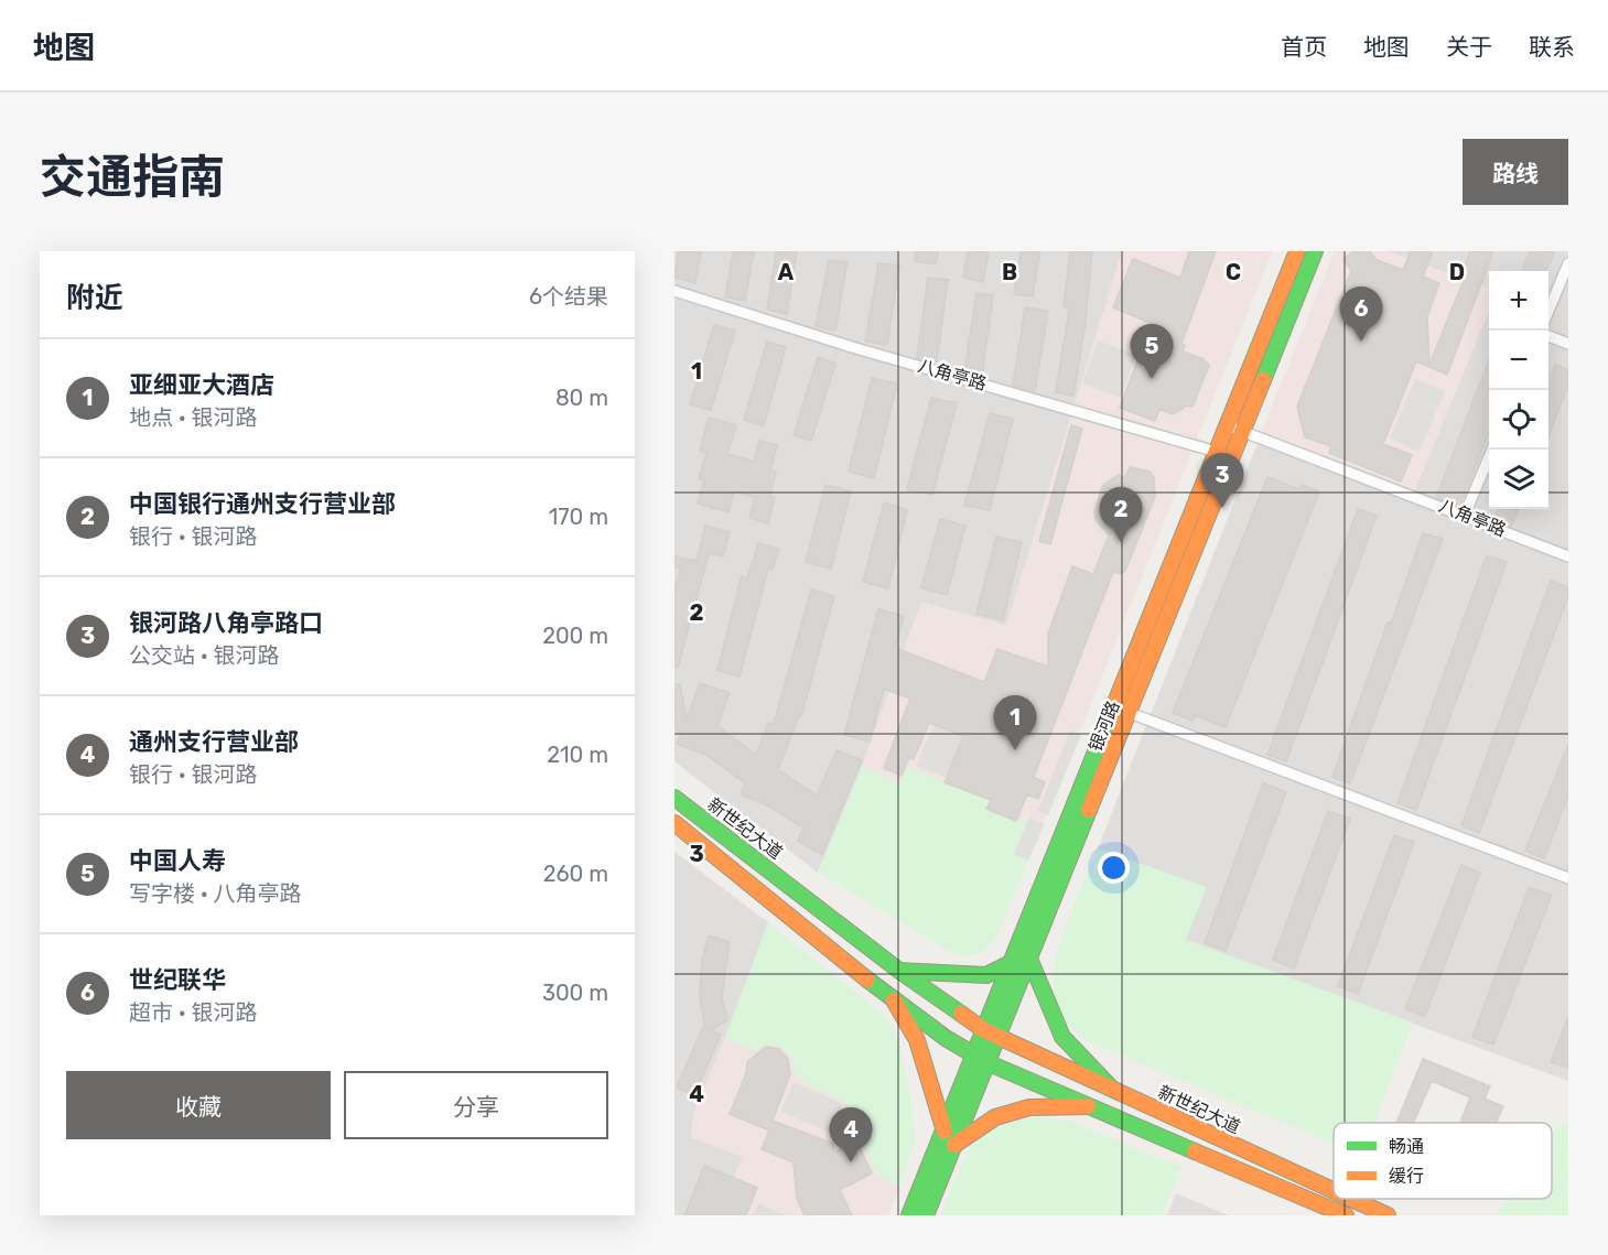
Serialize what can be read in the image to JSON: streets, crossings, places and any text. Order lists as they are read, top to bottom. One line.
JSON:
{"streets":{"main road":["银河路","新世纪大道"],"street":["八角亭路"]},"crossings":[["八角亭路","银河路"],["银河路","新世纪大道"]],"legend":["畅通","缓行"],"page":{"header":"地图","nav":["首页","地图","关于","联系"],"title":"交通指南","buttons":["路线",["收藏","分享"]],"heading":["附近","6个结果"],"map_buttons":["+","−"],"pins":["6","5","3","2","1","4"],"list":[{"mark":"1","name":"亚细亚大酒店","note":"地点 · 银河路","value":"80 m"},{"mark":"2","name":"中国银行通州支行营业部","note":"银行 · 银河路","value":"170 m"},{"mark":"3","name":"银河路八角亭路口","note":"公交站 · 银河路","value":"200 m"},{"mark":"4","name":"通州支行营业部","note":"银行 · 银河路","value":"210 m"},{"mark":"5","name":"中国人寿","note":"写字楼 · 八角亭路","value":"260 m"},{"mark":"6","name":"世纪联华","note":"超市 · 银河路","value":"300 m"}]},"grid":{"columns":["A","B","C","D"],"rows":["1","2","3","4"]}}
